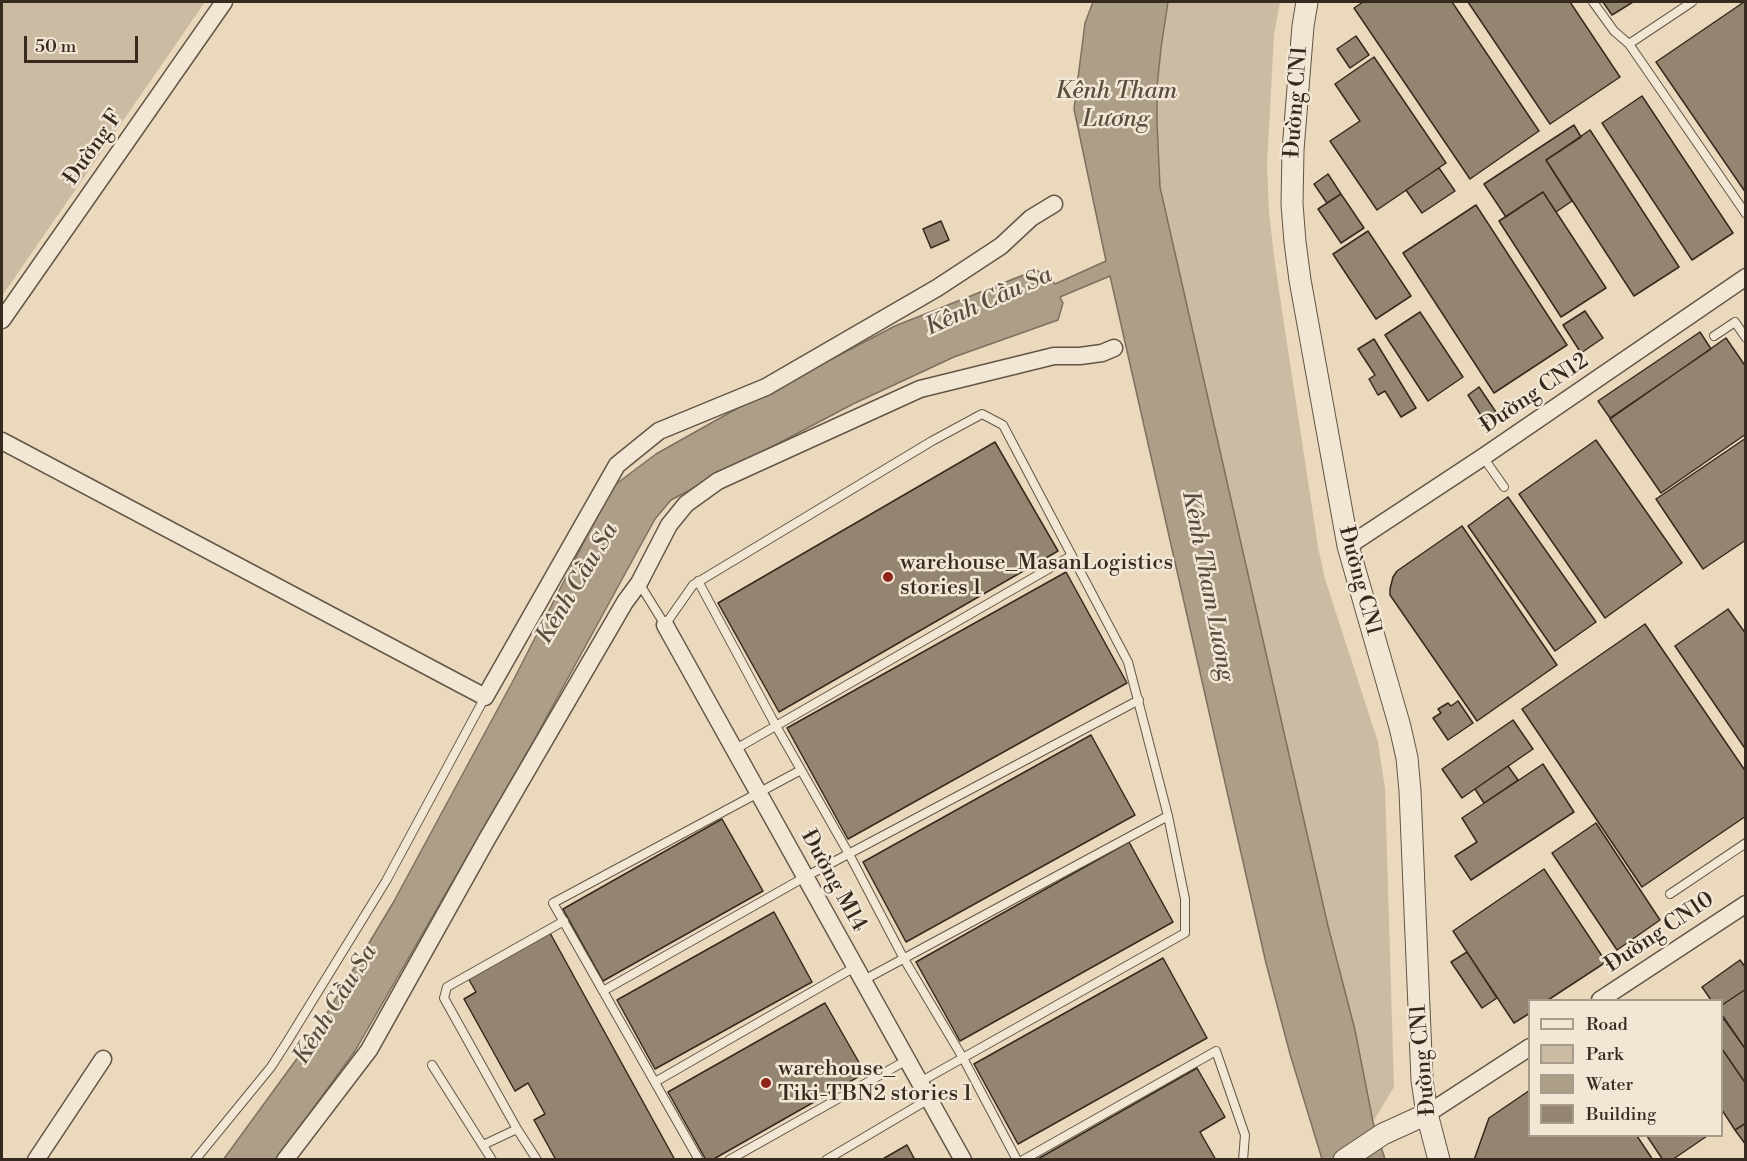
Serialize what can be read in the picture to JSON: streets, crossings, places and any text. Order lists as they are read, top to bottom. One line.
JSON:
{"streets":{"street":["Đường CN1","Đường F","Đường CN12","Đường M14","Đường CN10"]},"crossings":[["Đường CN1","Đường CN12"]],"water":["Kênh Tham Lương","Kênh Cầu Sa"],"places":["warehouse_MasanLogistics stories 1","warehouse_ Tiki-TBN2 stories 1"],"legend":["Road","Park","Water","Building"],"scale_bar":"50 m"}
